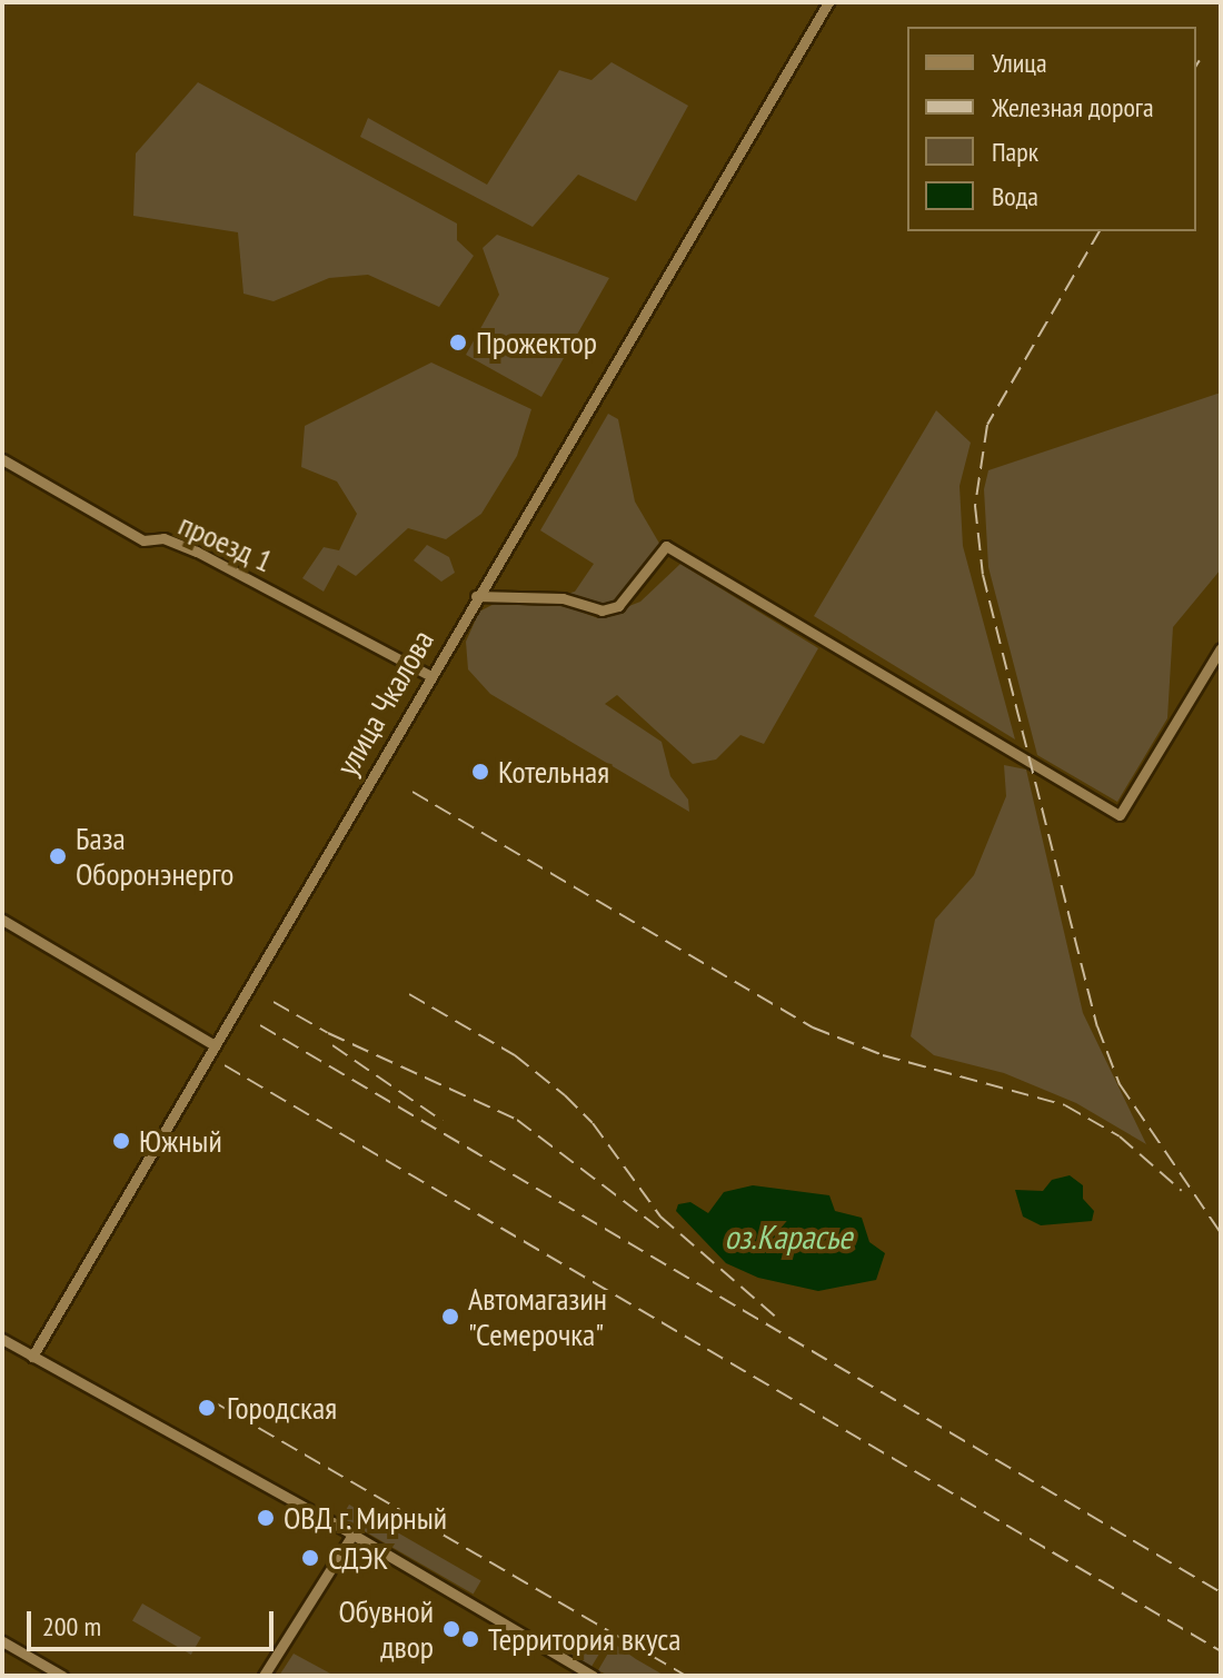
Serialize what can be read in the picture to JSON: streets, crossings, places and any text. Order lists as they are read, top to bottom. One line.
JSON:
{"streets":{"street":["проезд 1","улица Чкалова"]},"crossings":[["проезд 1","улица Чкалова"]],"water":["оз.Карасье"],"places":["Прожектор","Котельная","База Оборонэнерго","Южный","Автомагазин \"Семерочка\"","Городская","ОВД г. Мирный","СДЭК","Обувной двор","Территория вкуса"],"legend":["Улица","Железная дорога","Парк","Вода"],"scale_bar":"200 m"}
